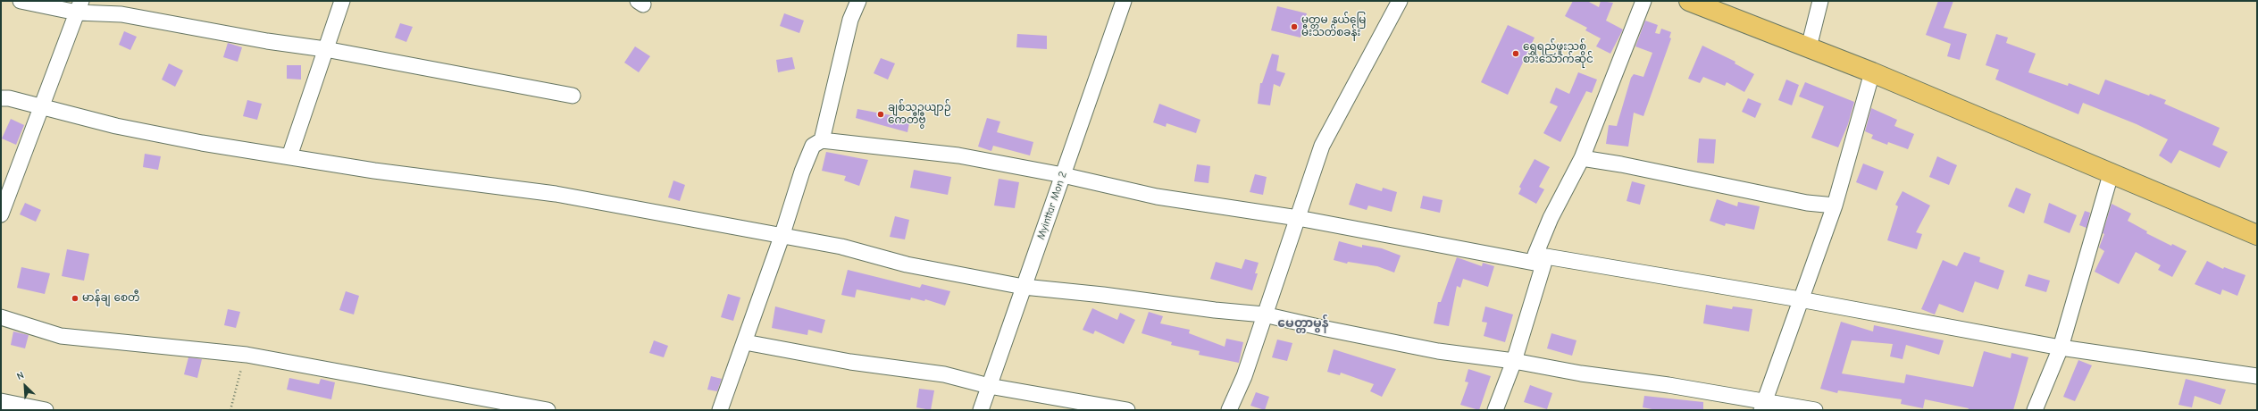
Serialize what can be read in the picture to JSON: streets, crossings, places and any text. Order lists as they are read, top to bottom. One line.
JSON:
{"streets":{"street":["Myinttar Mon 2"]},"districts":["မေတ္တာမွန်"],"places":["မုတ္တမ နယ်မြေ မီးသတ်စခန်း","ရွှေရည်ဖူးသစ် စားသောက်ဆိုင်","ချစ်သူဥယျာဉ် ကေတီဗွီ","မာန်ချ စေတီ"],"north":"top left"}
